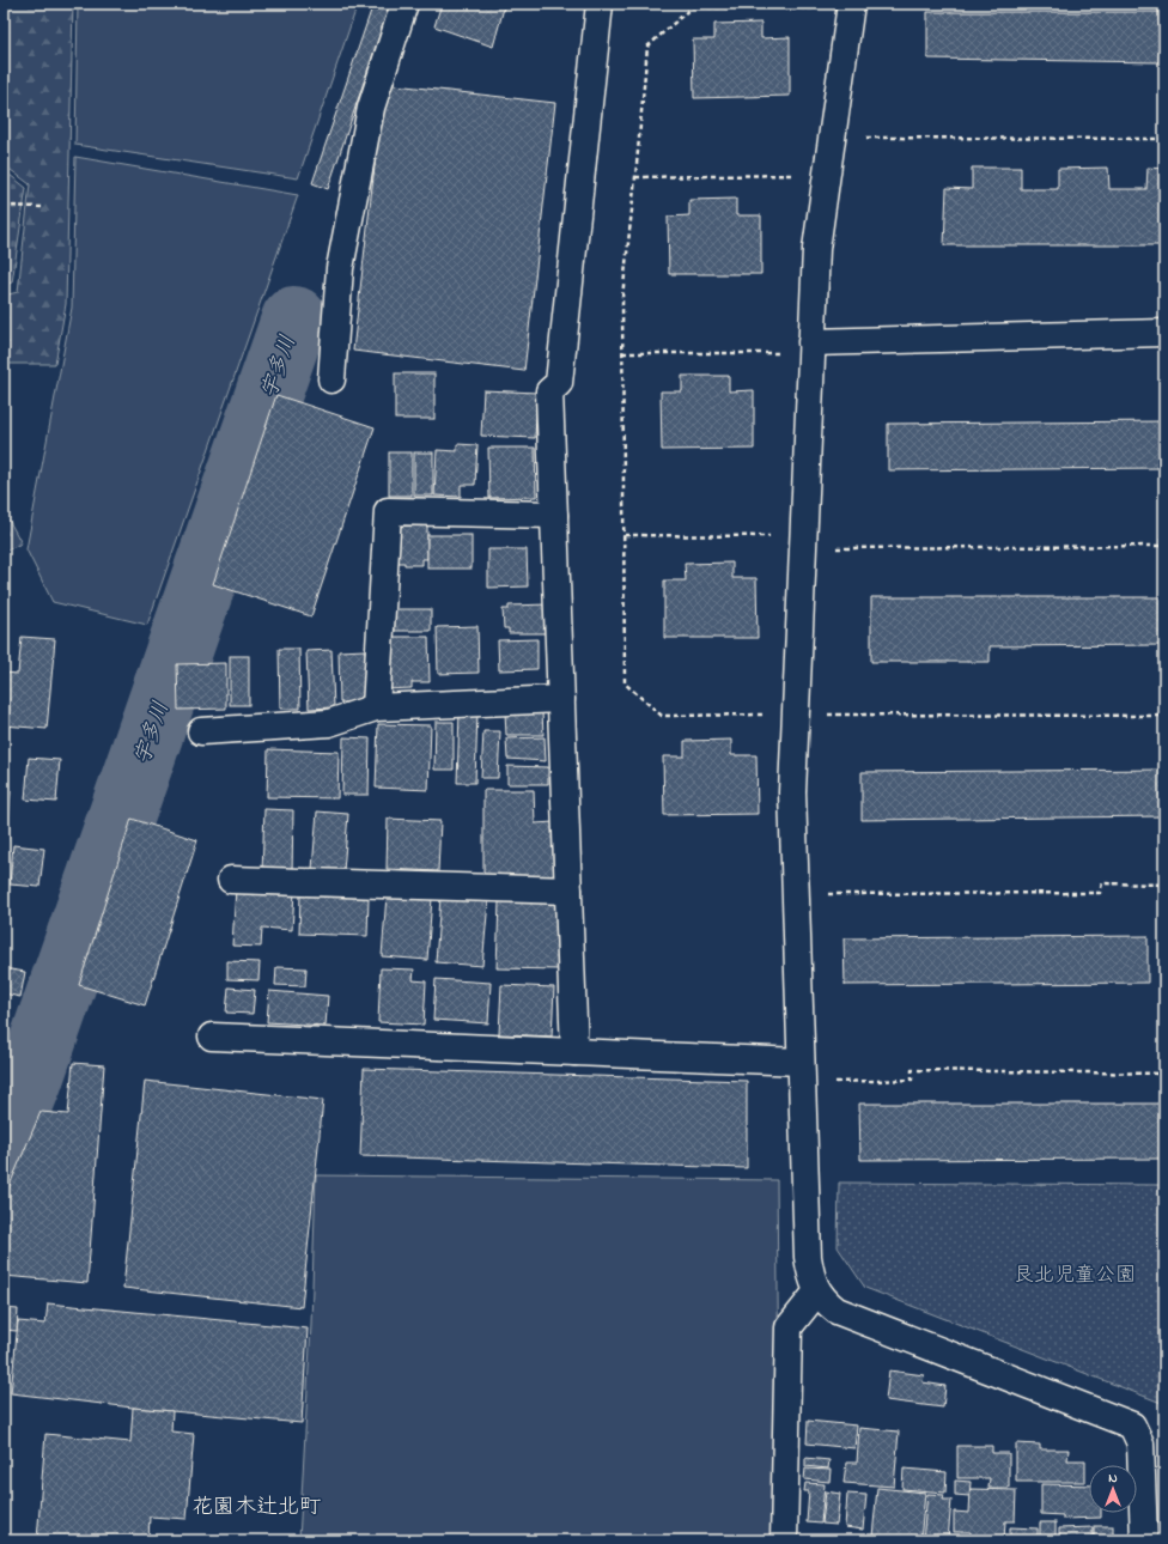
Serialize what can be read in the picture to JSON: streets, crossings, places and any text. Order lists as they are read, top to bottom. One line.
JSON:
{"districts":["花園木辻北町"],"water":["宇多川"],"parks":["艮北児童公園"],"north":"top"}
